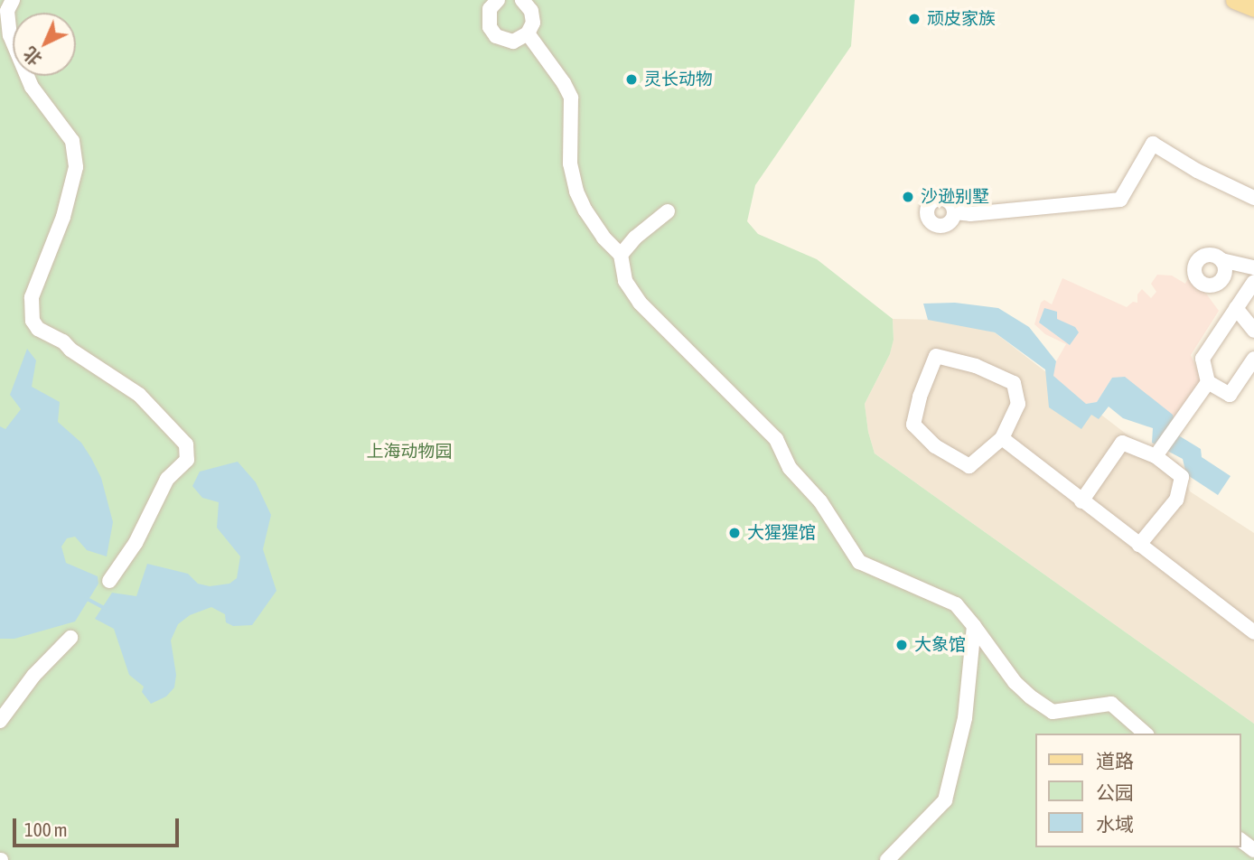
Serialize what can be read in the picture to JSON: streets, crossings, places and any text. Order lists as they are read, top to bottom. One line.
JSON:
{"parks":["上海动物园"],"places":["顽皮家族","灵长动物","沙逊别墅","大猩猩馆","大象馆"],"legend":["道路","公园","水域"],"scale_bar":"100 m","north":"bottom left"}
